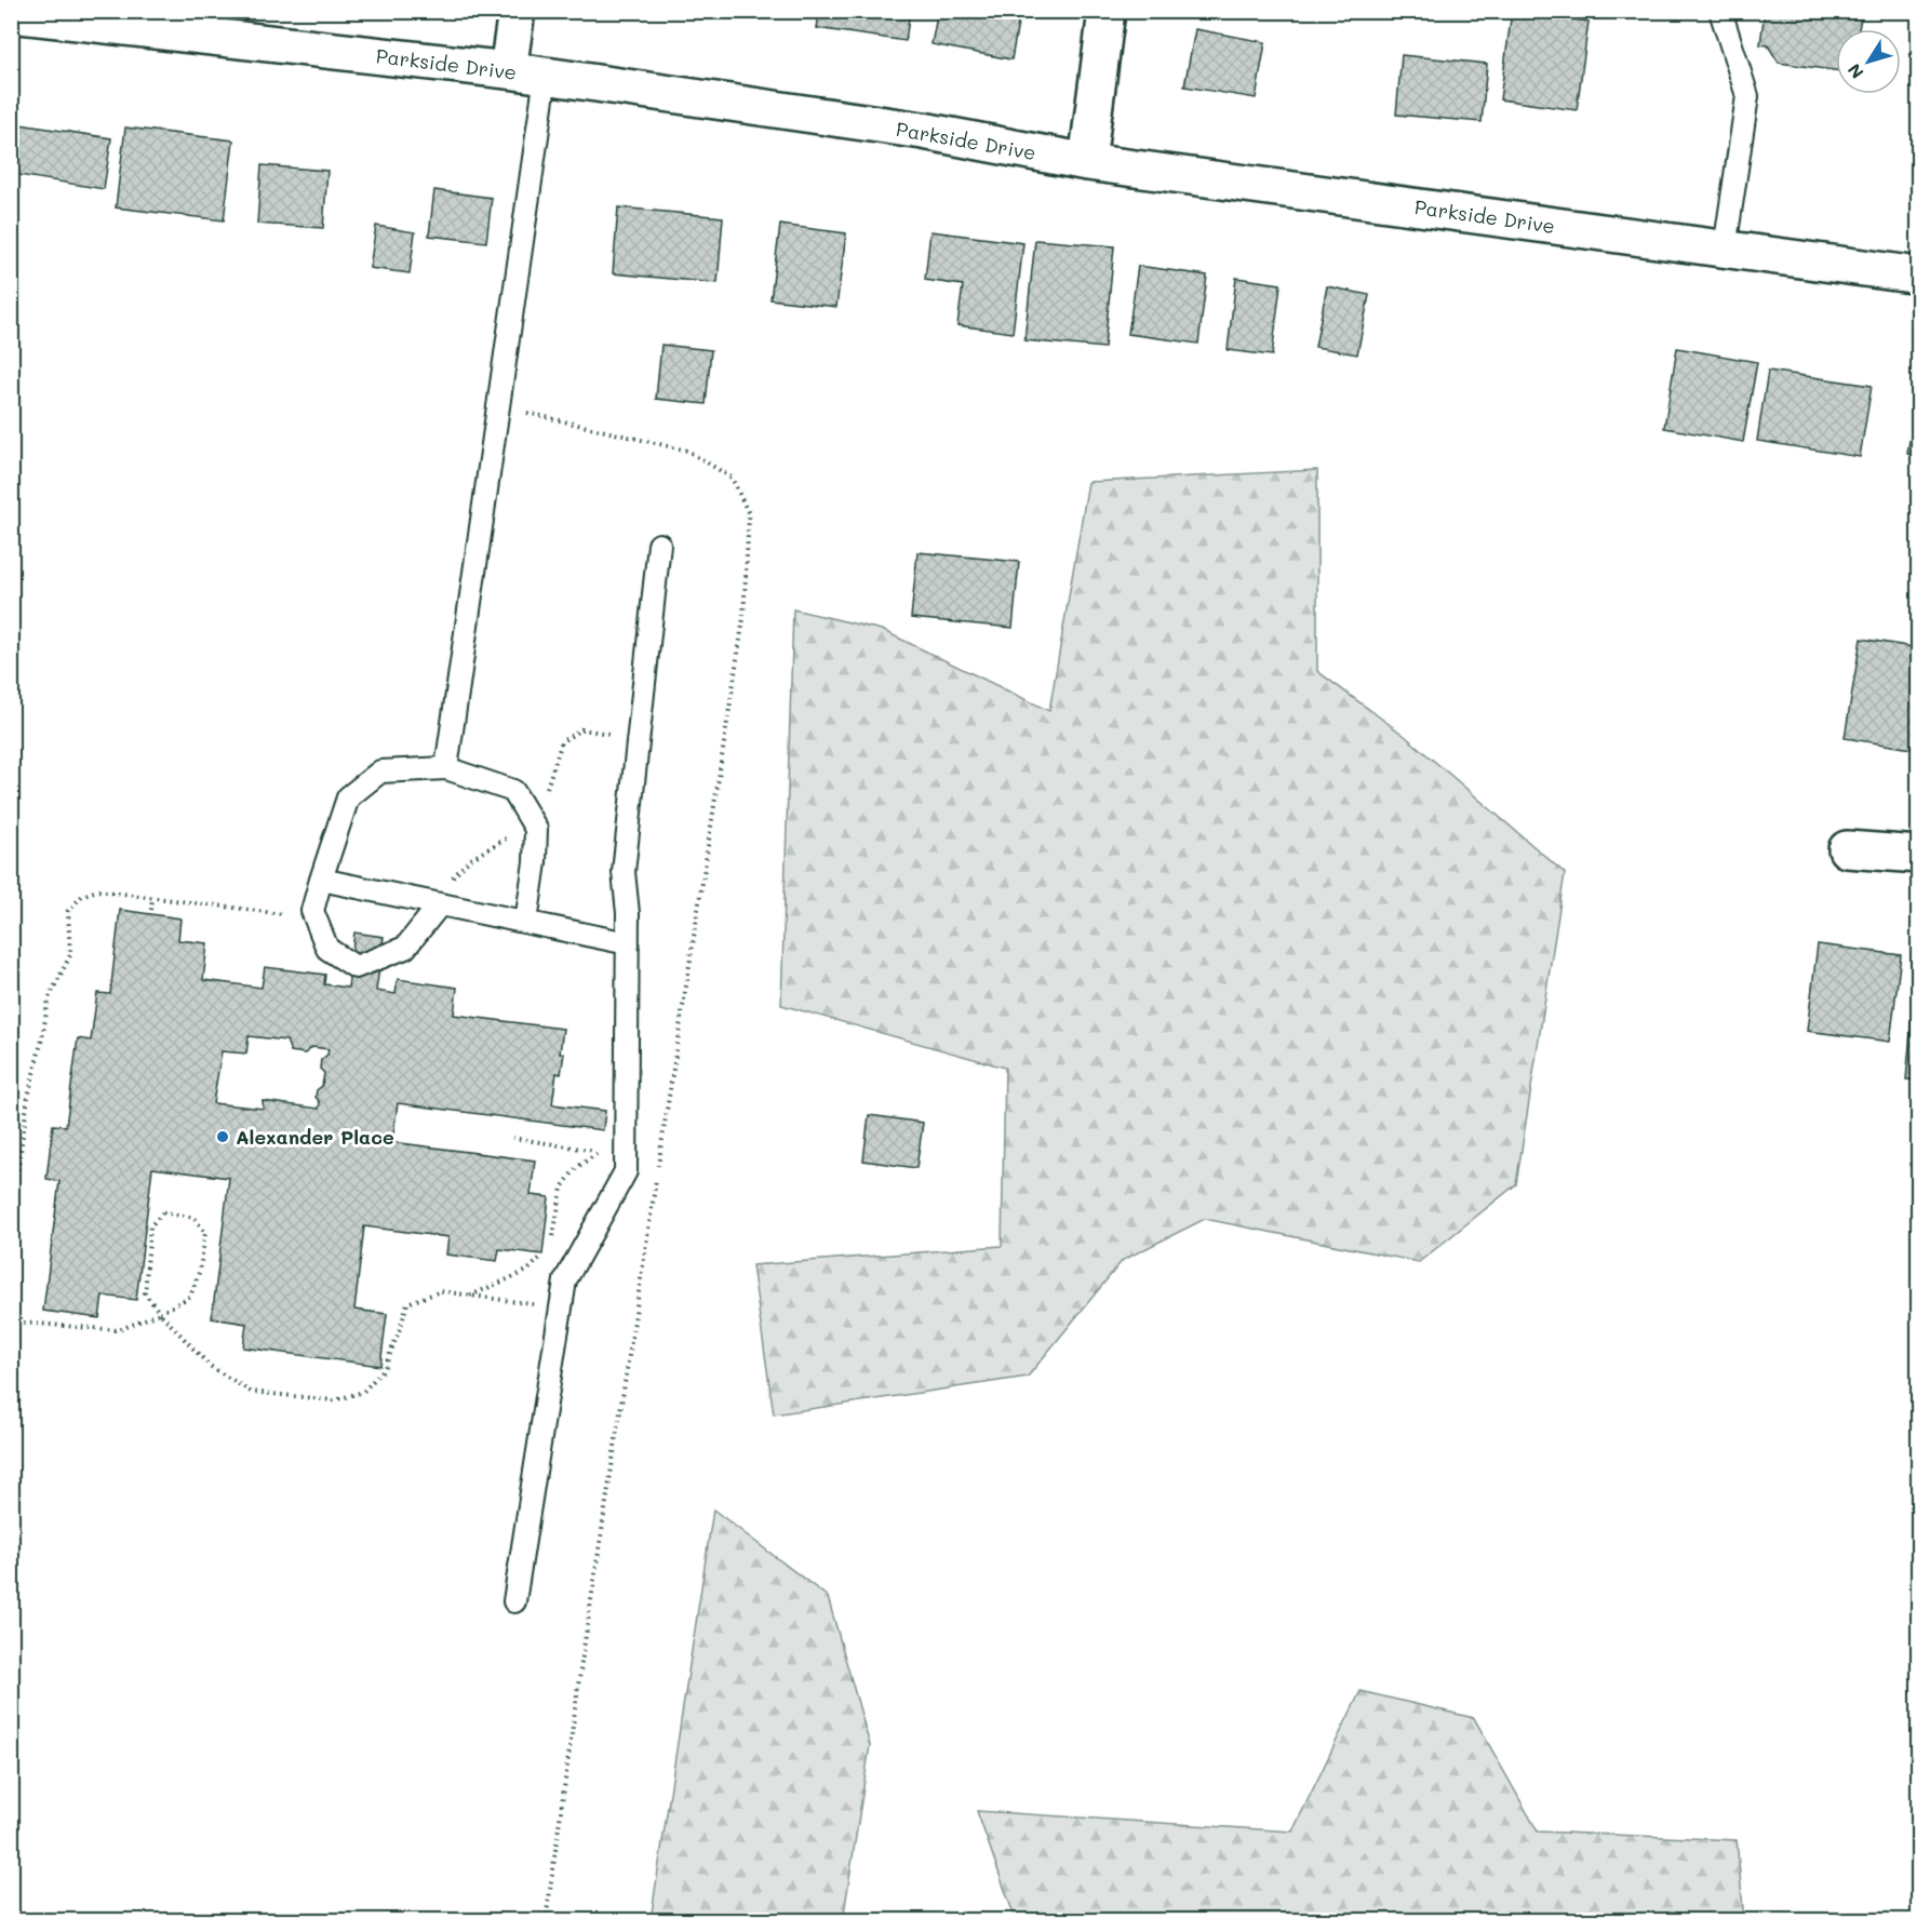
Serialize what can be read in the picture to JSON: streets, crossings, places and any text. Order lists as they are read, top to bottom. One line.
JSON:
{"streets":{"main road":["Parkside Drive"]},"places":["Alexander Place"],"north":"bottom left"}
